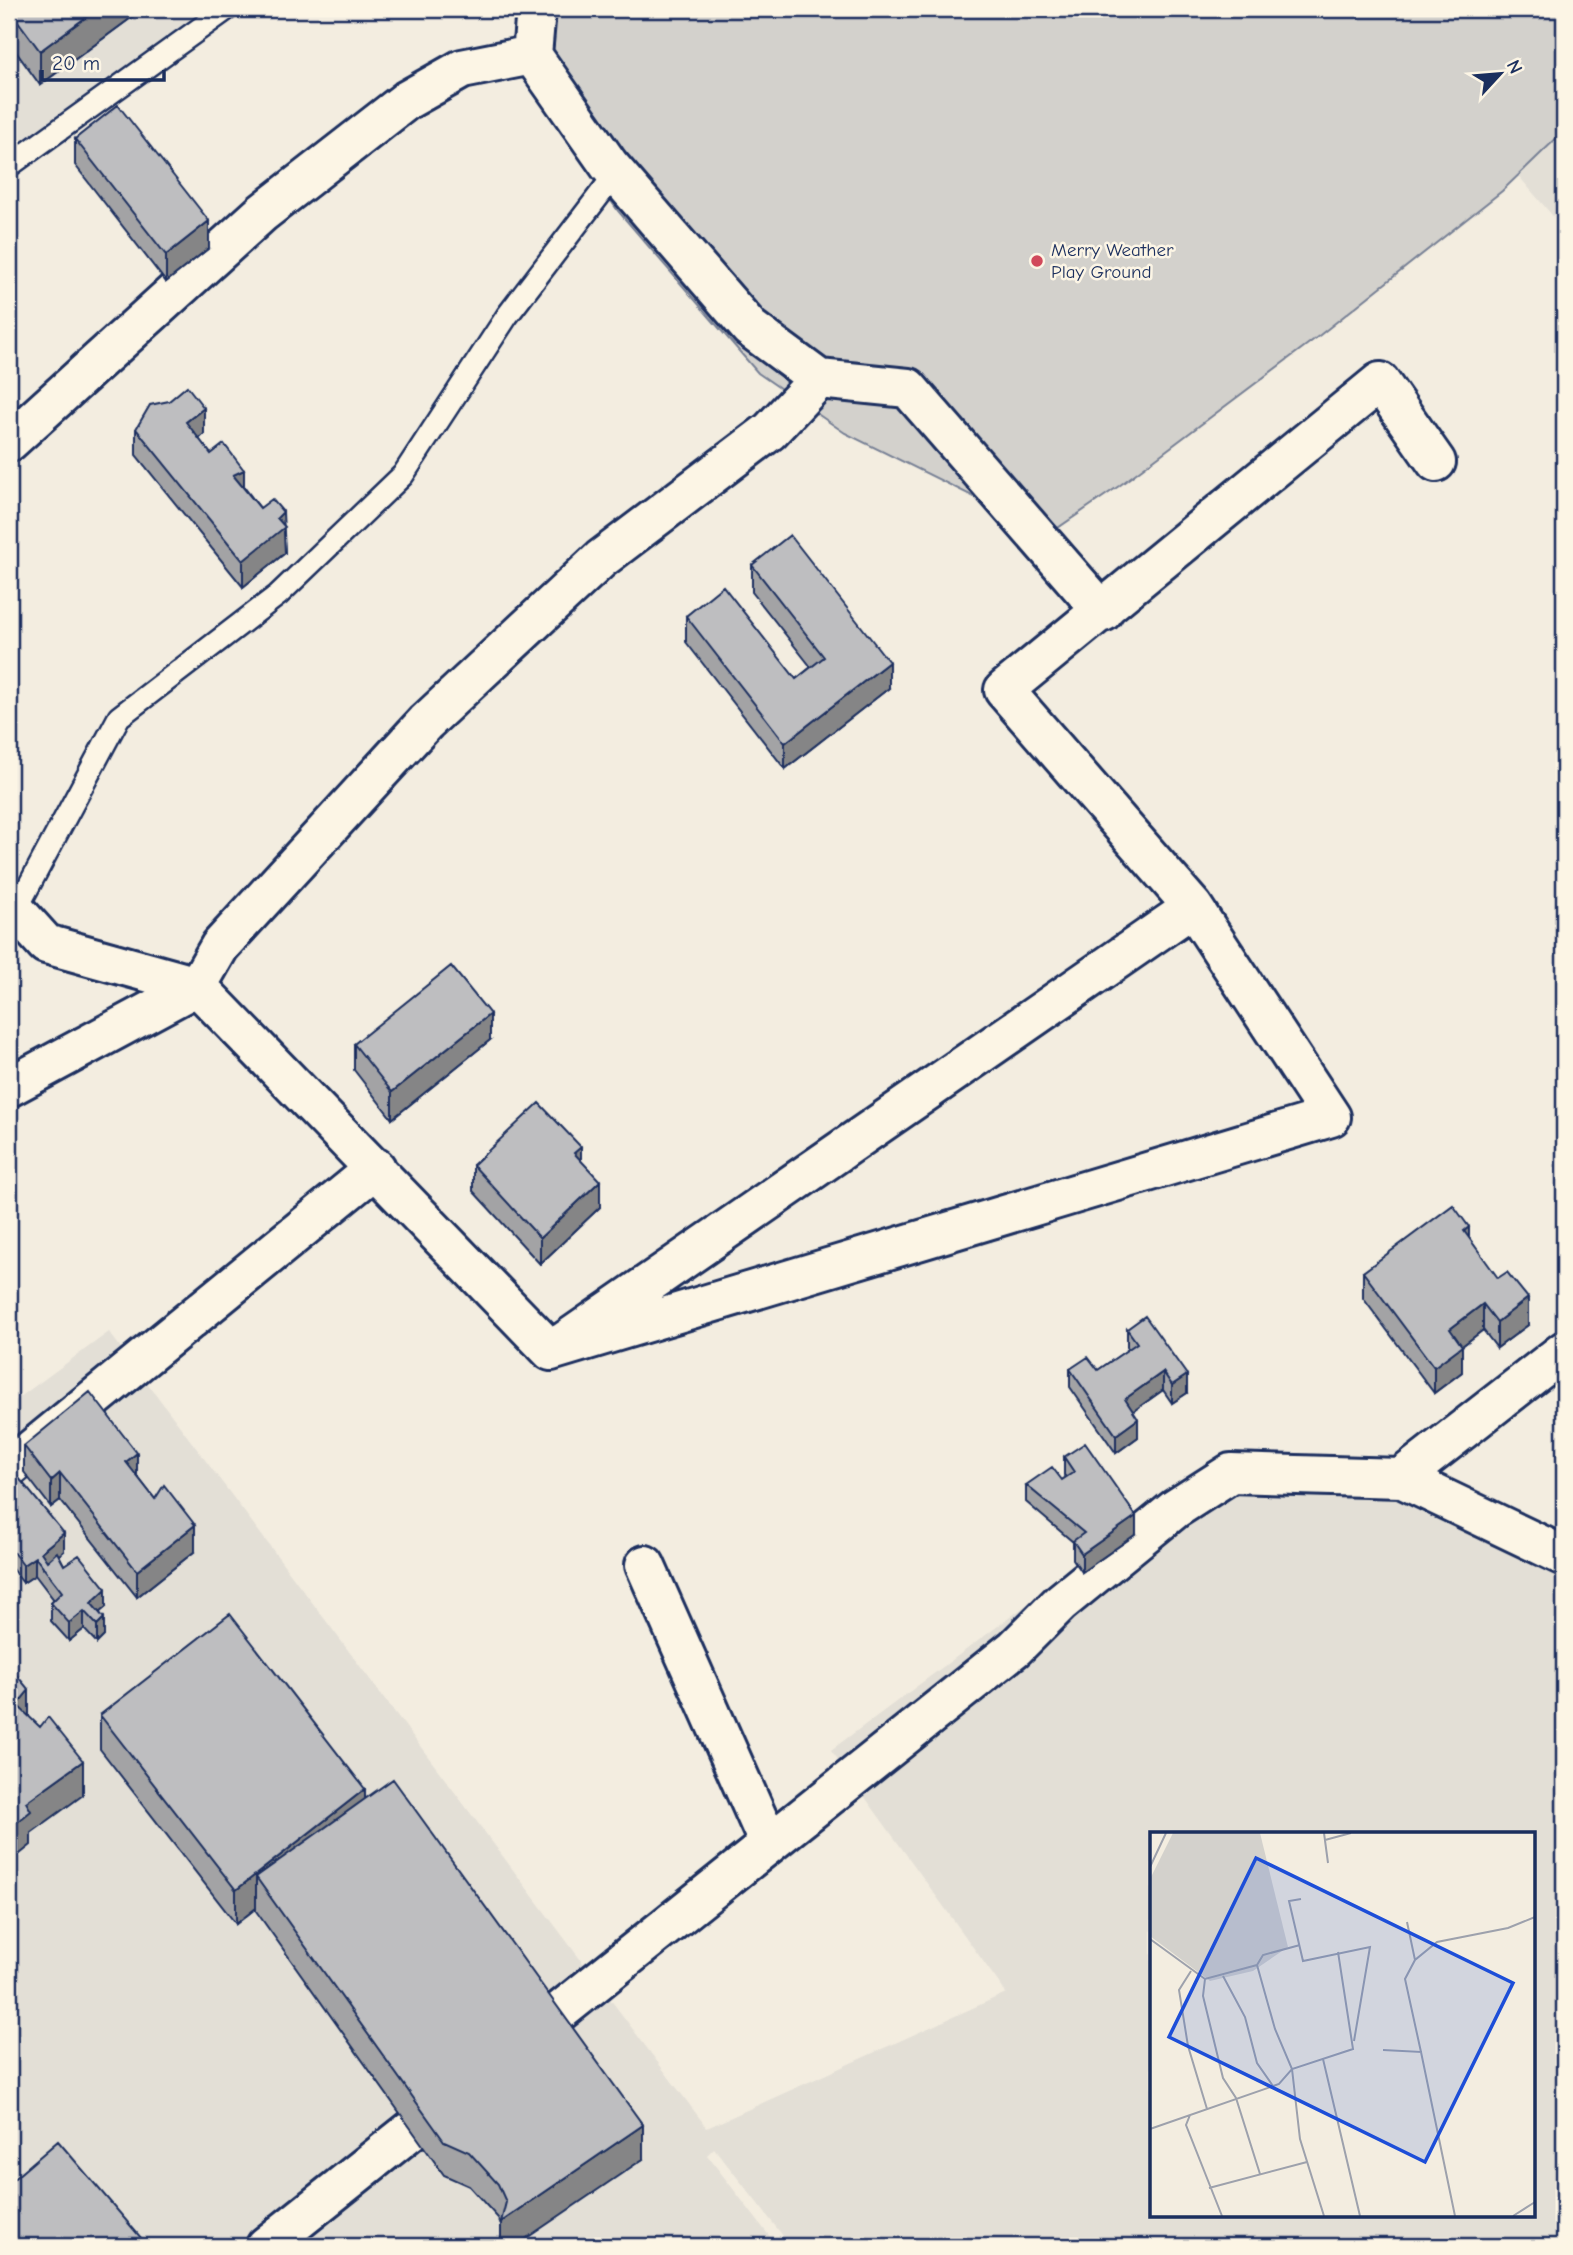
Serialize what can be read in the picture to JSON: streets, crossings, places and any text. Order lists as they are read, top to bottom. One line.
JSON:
{"places":["Merry Weather Play Ground"],"scale_bar":"20 m","north":"top right"}
